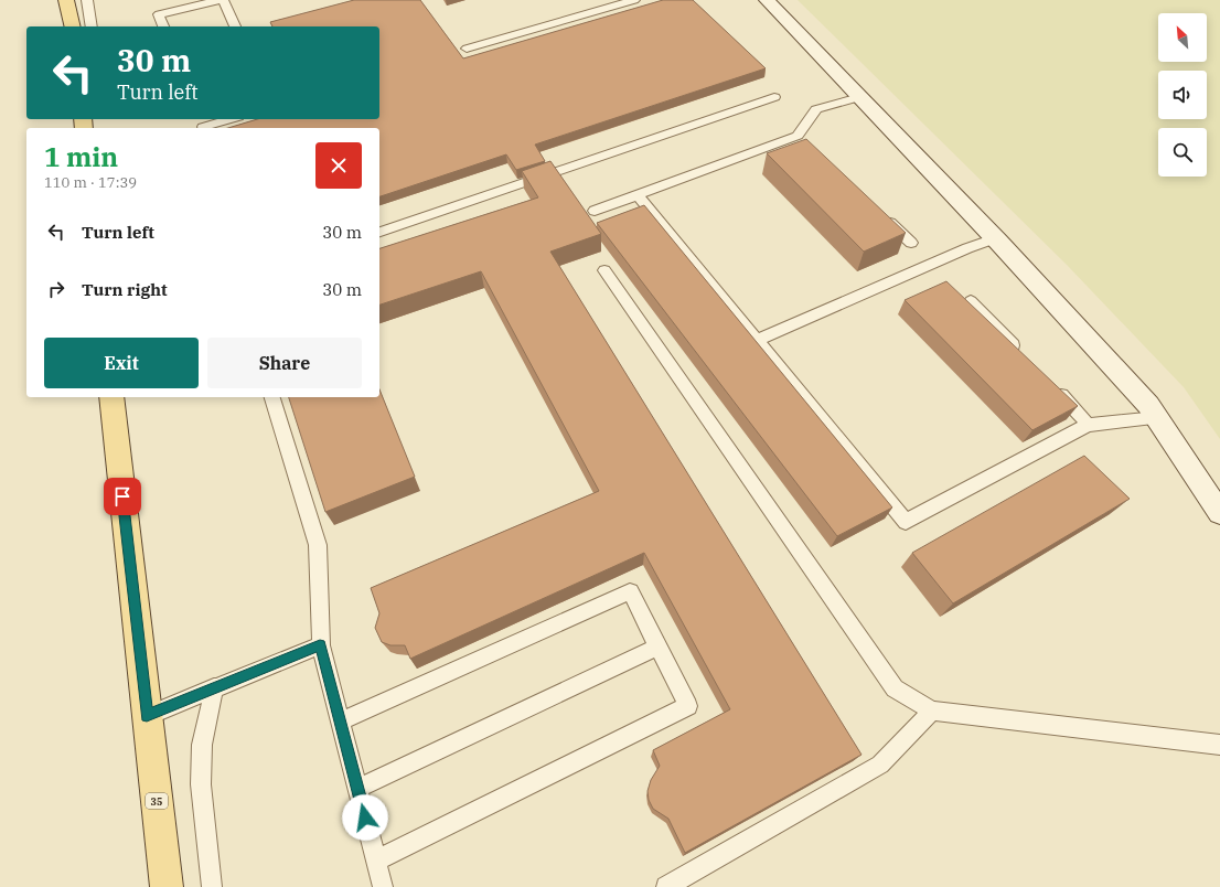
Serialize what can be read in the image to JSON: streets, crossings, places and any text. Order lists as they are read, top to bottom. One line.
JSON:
{"streets":{"main road":["35"]},"north":"top left","page":{"turn":["30 m","Turn left"],"heading":["1 min","110 m · 17:39"],"list":[{"name":"Turn left","value":"30 m"},{"name":"Turn right","value":"30 m"}],"buttons":["Exit","Share"]}}
